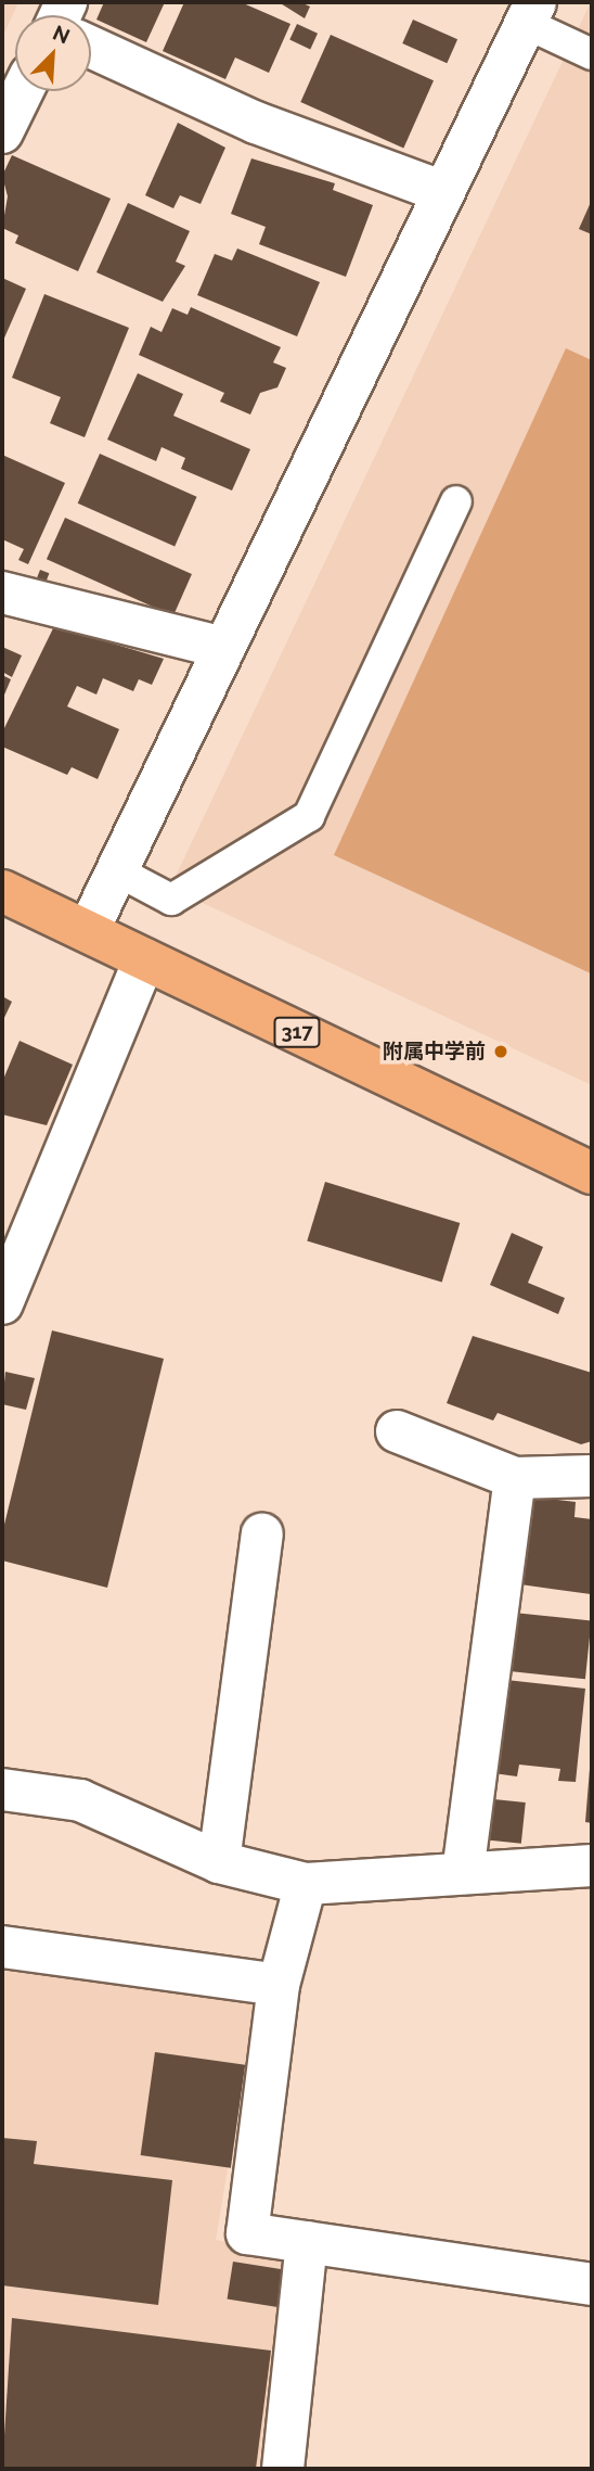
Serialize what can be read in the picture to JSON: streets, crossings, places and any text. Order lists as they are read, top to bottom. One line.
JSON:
{"streets":{"highway":["317"]},"places":["附属中学前"],"north":"top right"}
